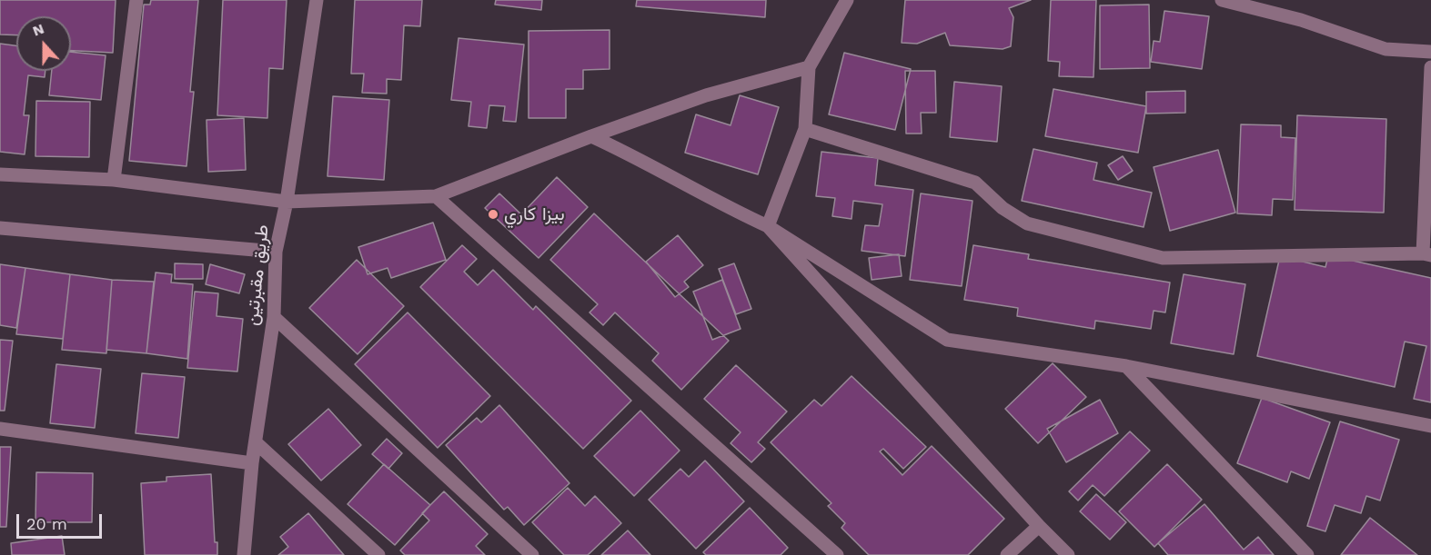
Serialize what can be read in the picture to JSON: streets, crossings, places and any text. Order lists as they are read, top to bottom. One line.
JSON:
{"streets":{"street":["طريق مقبرتين"]},"places":["بيزا كاري"],"scale_bar":"20 m","north":"top"}
